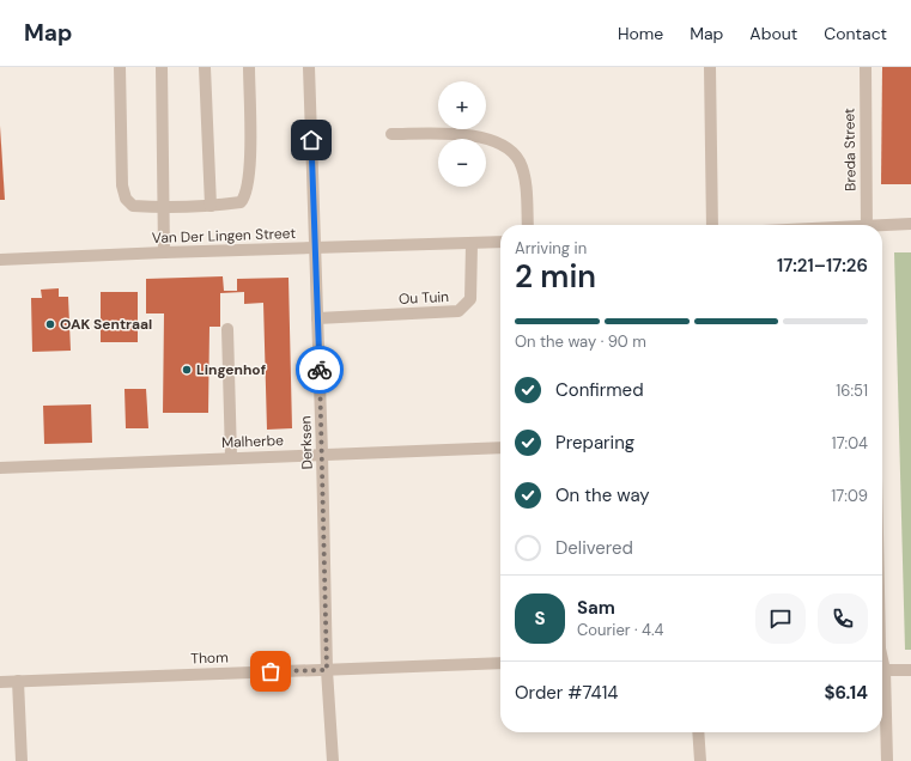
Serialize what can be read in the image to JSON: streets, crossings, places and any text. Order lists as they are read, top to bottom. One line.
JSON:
{"streets":{"street":["Breda Street","Van Der Lingen Street","Ou Tuin","Malherbe","Derksen","Thom"]},"crossings":[["Van Der Lingen Street","Ou Tuin"],["Van Der Lingen Street","Derksen"],["Ou Tuin","Derksen"],["Malherbe","Derksen"],["Derksen","Thom"]],"places":["OAK Sentraal","Lingenhof"],"page":{"header":"Map","nav":["Home","Map","About","Contact"],"map_buttons":["+","−"],"heading":["2 min","Arriving in","17:21–17:26"],"panel":["Sam","Courier · 4.4","Order #7414","$6.14"],"bar":"On the way · 90 m","list":[["Confirmed","16:51"],["Preparing","17:04"],["On the way","17:09"],"Delivered"],"round":"S"}}
